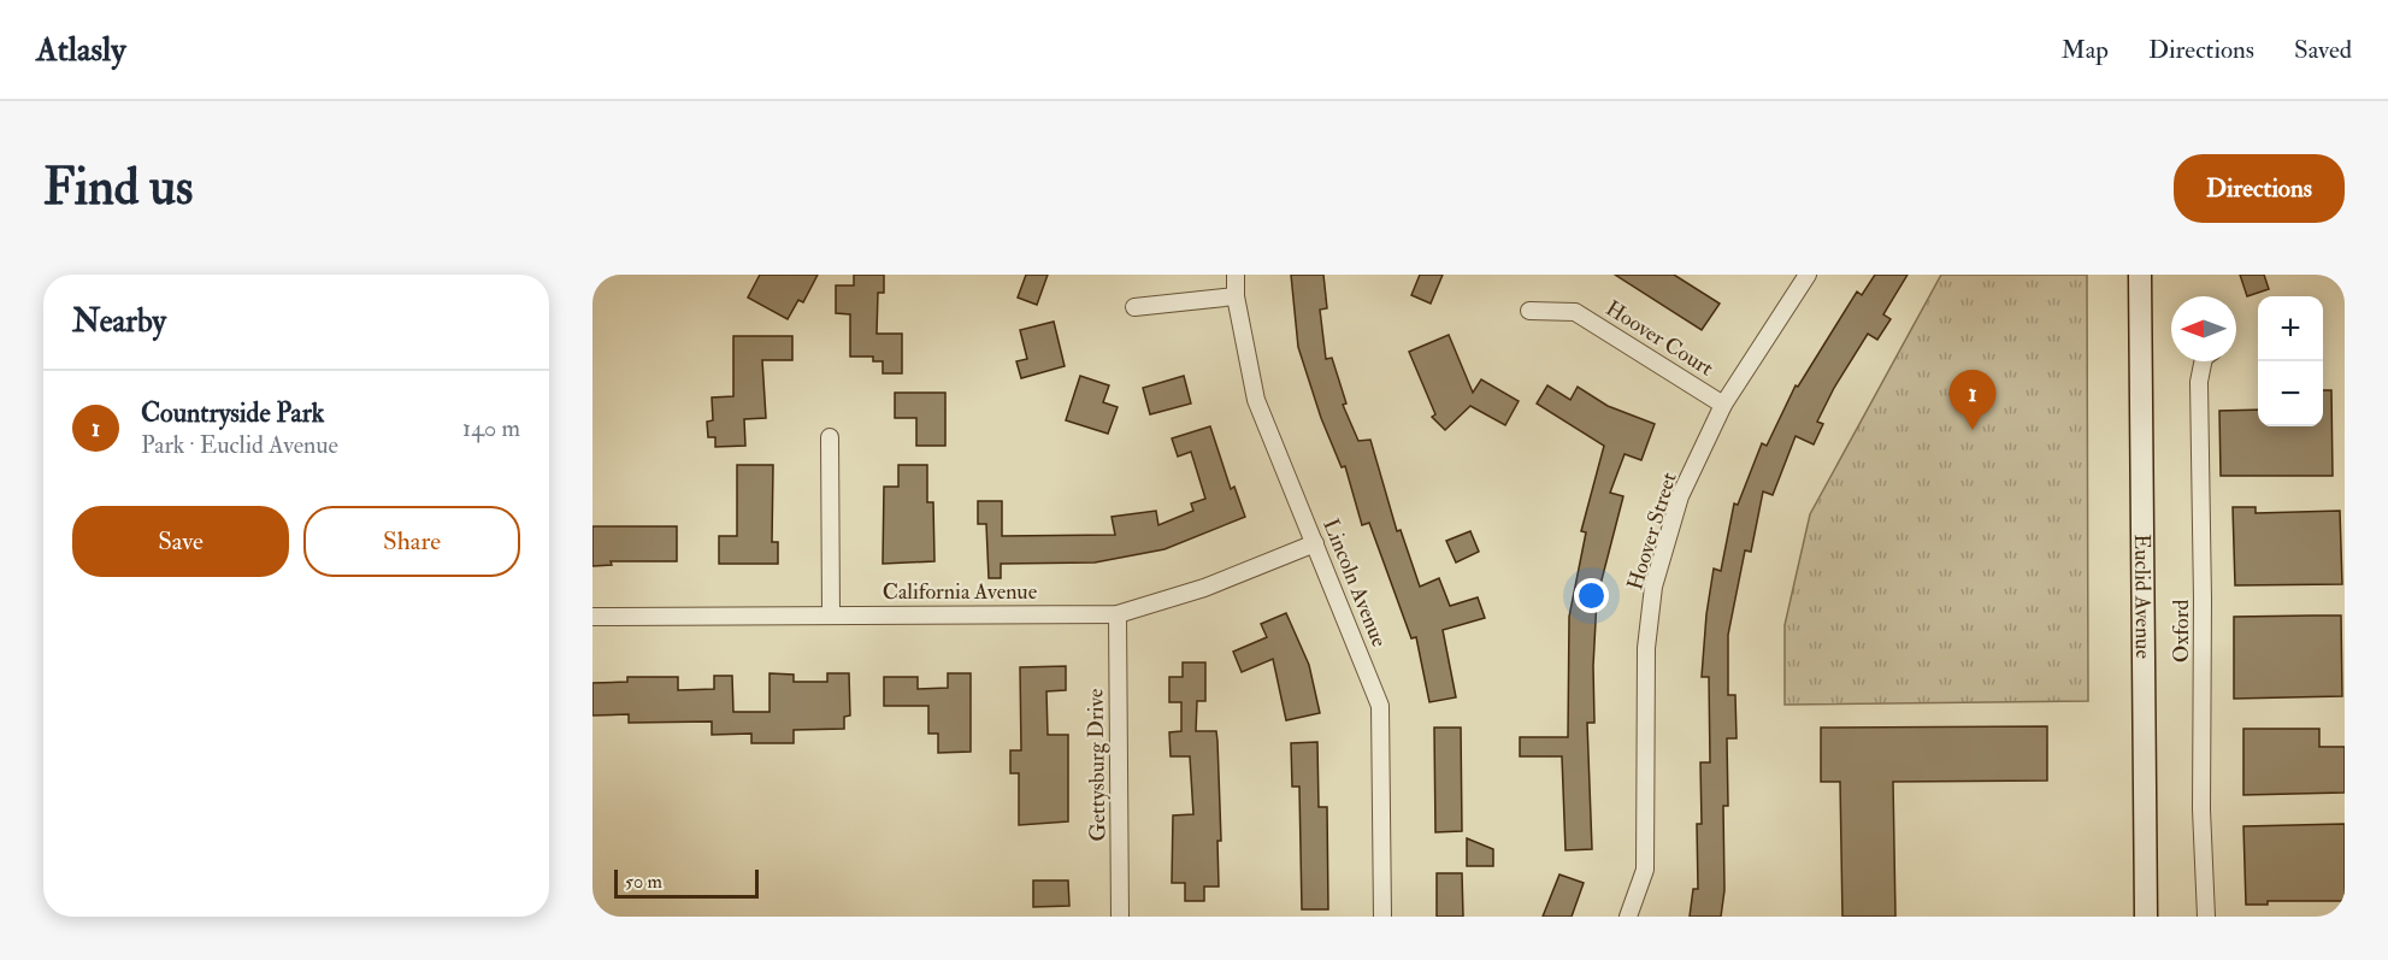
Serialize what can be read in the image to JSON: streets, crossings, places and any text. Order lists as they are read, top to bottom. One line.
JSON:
{"streets":{"main road":["Euclid Avenue"],"street":["Hoover Court","Hoover Street","Lincoln Avenue","California Avenue","Oxford","Gettysburg Drive"]},"crossings":[["Hoover Court","Hoover Street"],["Lincoln Avenue","California Avenue"],["California Avenue","Gettysburg Drive"]],"scale_bar":"50 m","north":"left","page":{"header":"Atlasly","nav":["Map","Directions","Saved"],"buttons":["Directions",["Save","Share"]],"title":"Find us","heading":"Nearby","map_buttons":["+","−"],"list":[{"mark":"1","name":"Countryside Park","note":"Park · Euclid Avenue","value":"140 m"}],"pins":"1","scale":"50 m"}}
